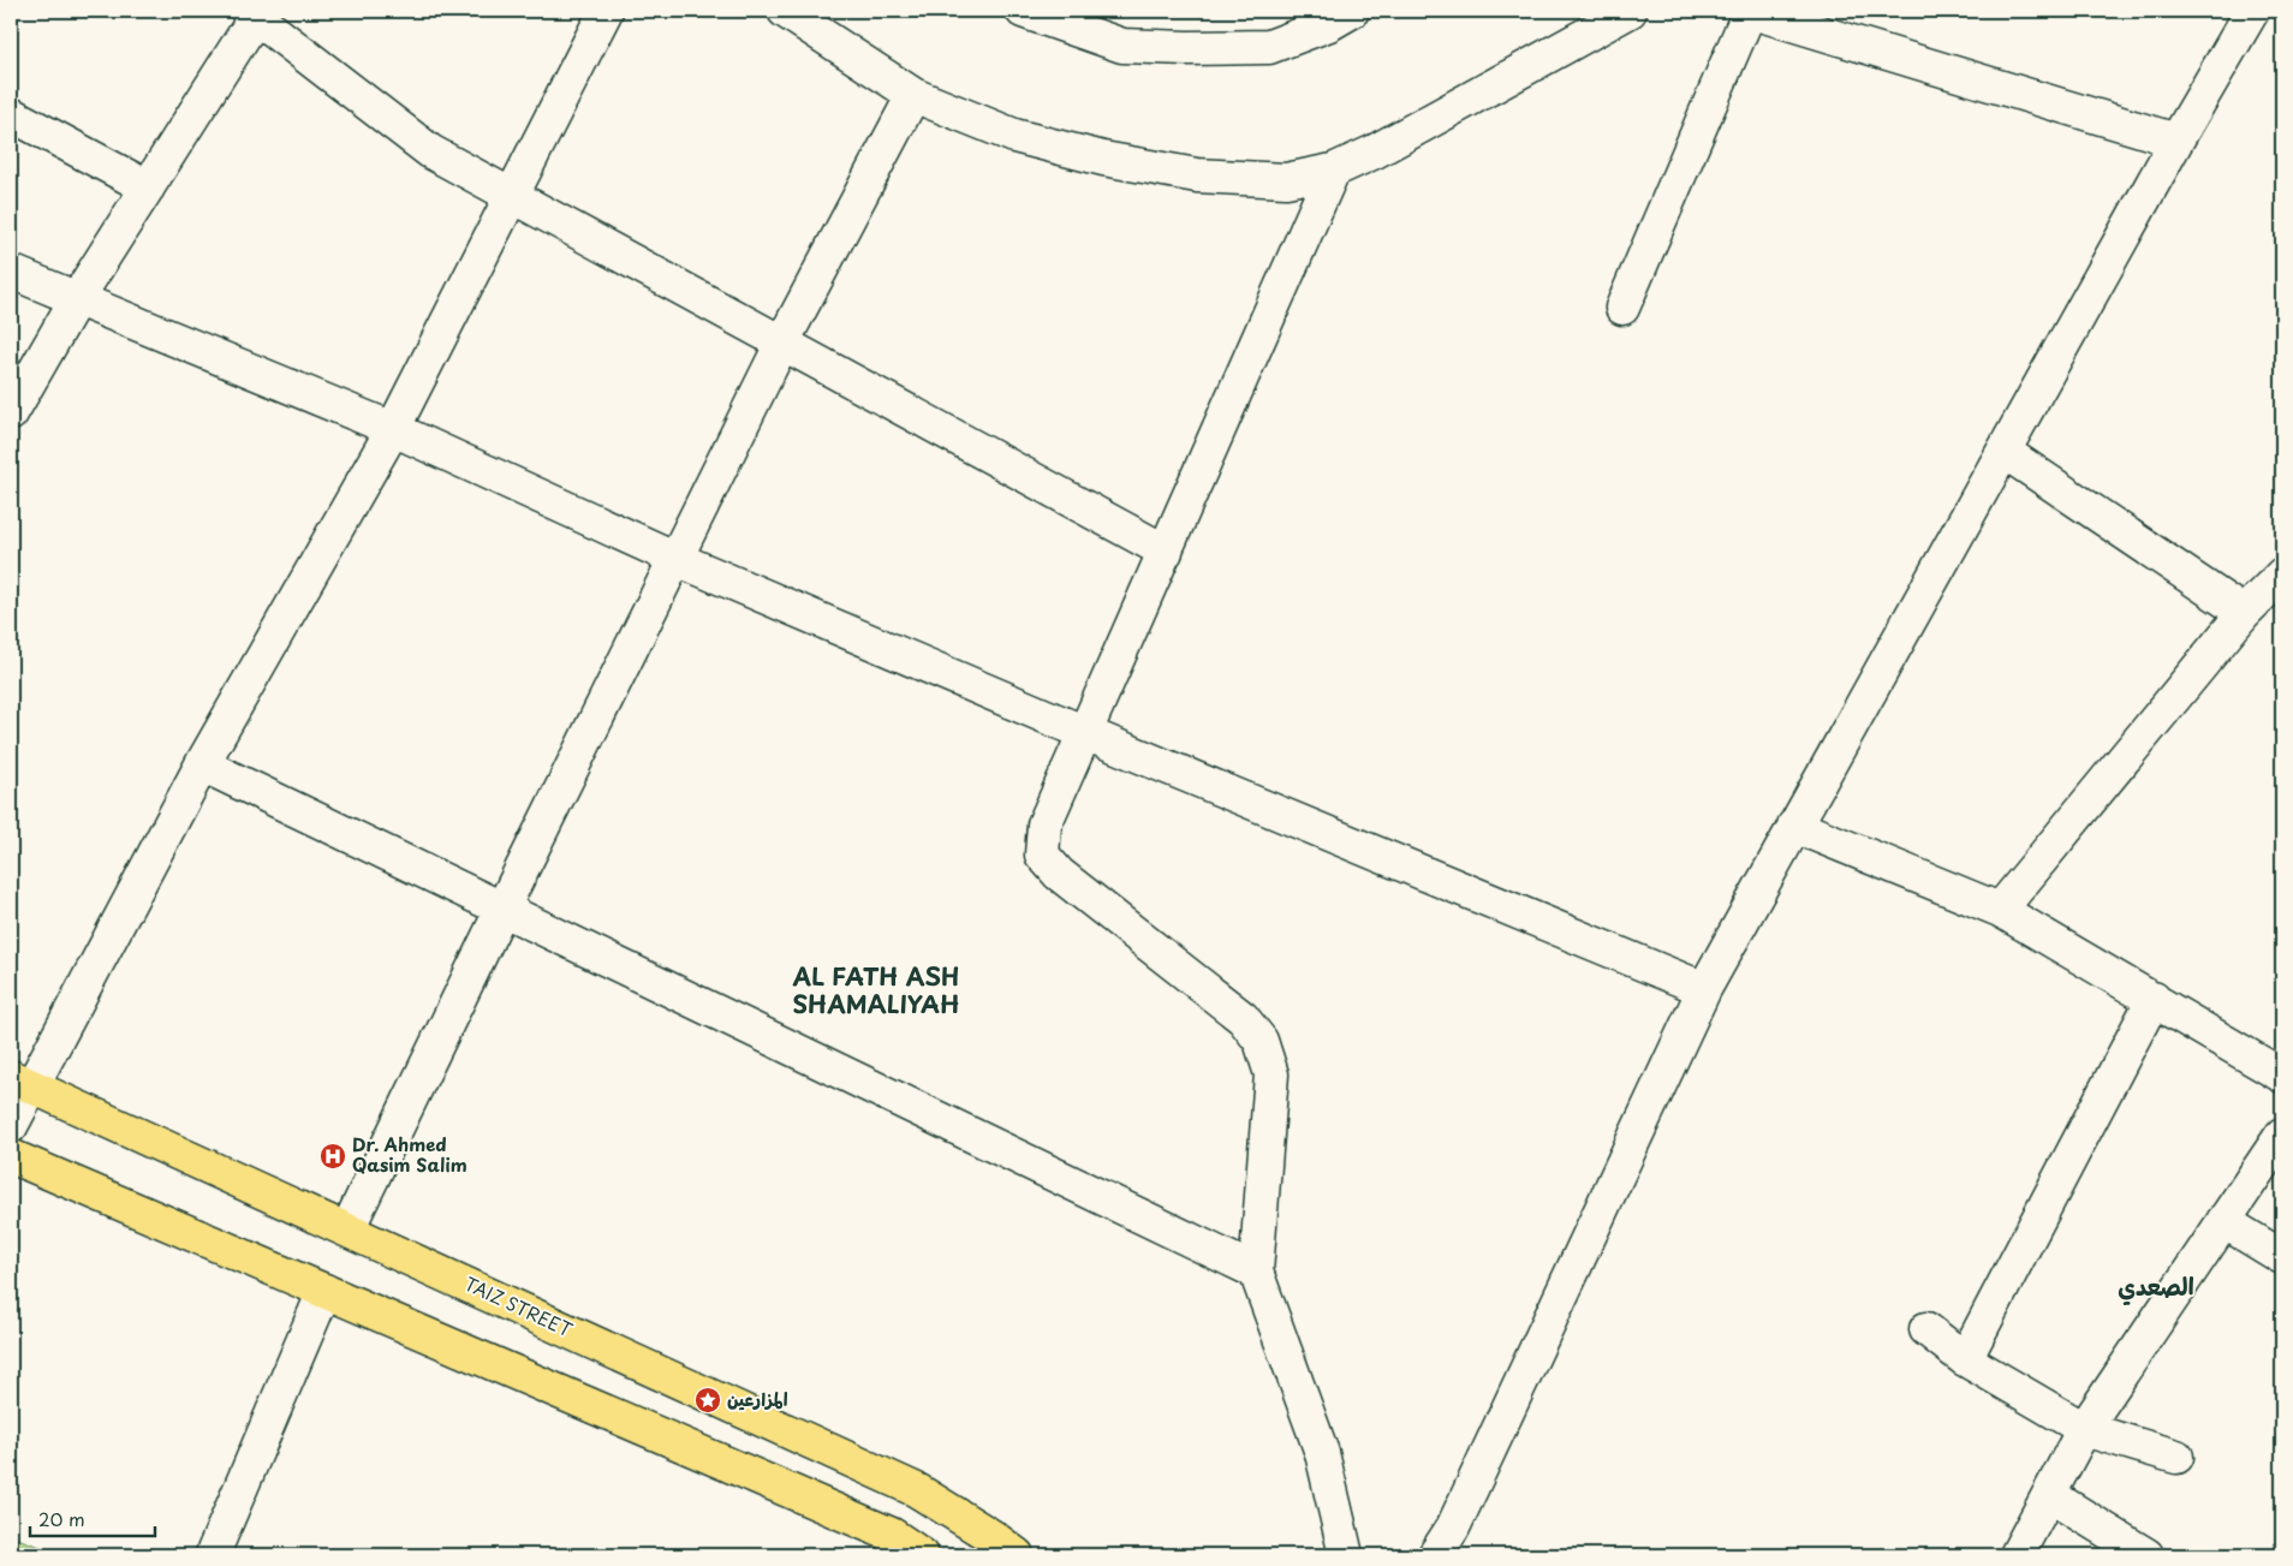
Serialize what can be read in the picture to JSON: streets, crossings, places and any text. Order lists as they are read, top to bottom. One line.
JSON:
{"streets":{"main road":["TAIZ STREET"]},"districts":["AL FATH ASH SHAMALIYAH","الصعدي"],"places":{"hospital":["Dr. Ahmed Qasim Salim"],"place":["المزارعين"]},"scale_bar":"20 m"}
